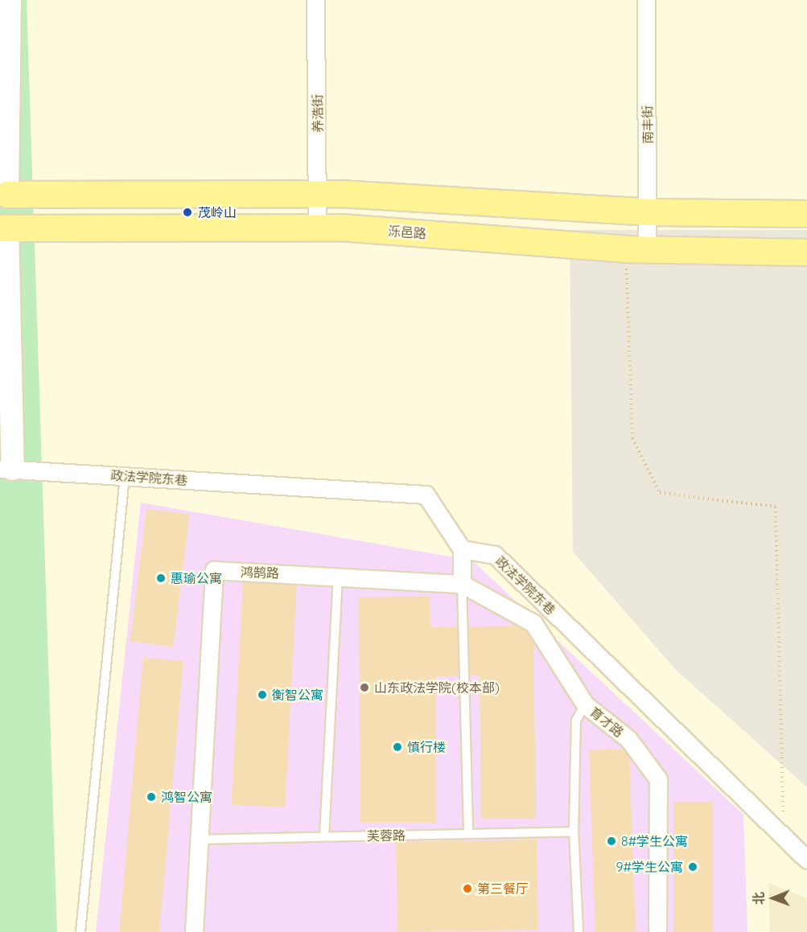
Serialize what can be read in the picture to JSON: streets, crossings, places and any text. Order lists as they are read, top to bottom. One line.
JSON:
{"streets":{"main road":["泺邑路"],"street":["养浩街","南丰街","政法学院东巷","鸿鹄路","育才路"],"lane":["芙蓉路"]},"crossings":[["养浩街","泺邑路"],["南丰街","泺邑路"],["鸿鹄路","育才路"],["鸿鹄路","芙蓉路"],["育才路","芙蓉路"]],"places":["茂岭山","惠瑜公寓","山东政法学院(校本部)","衡智公寓","慎行楼","鸿智公寓","8#学生公寓","9#学生公寓","第三餐厅"],"north":"left"}
